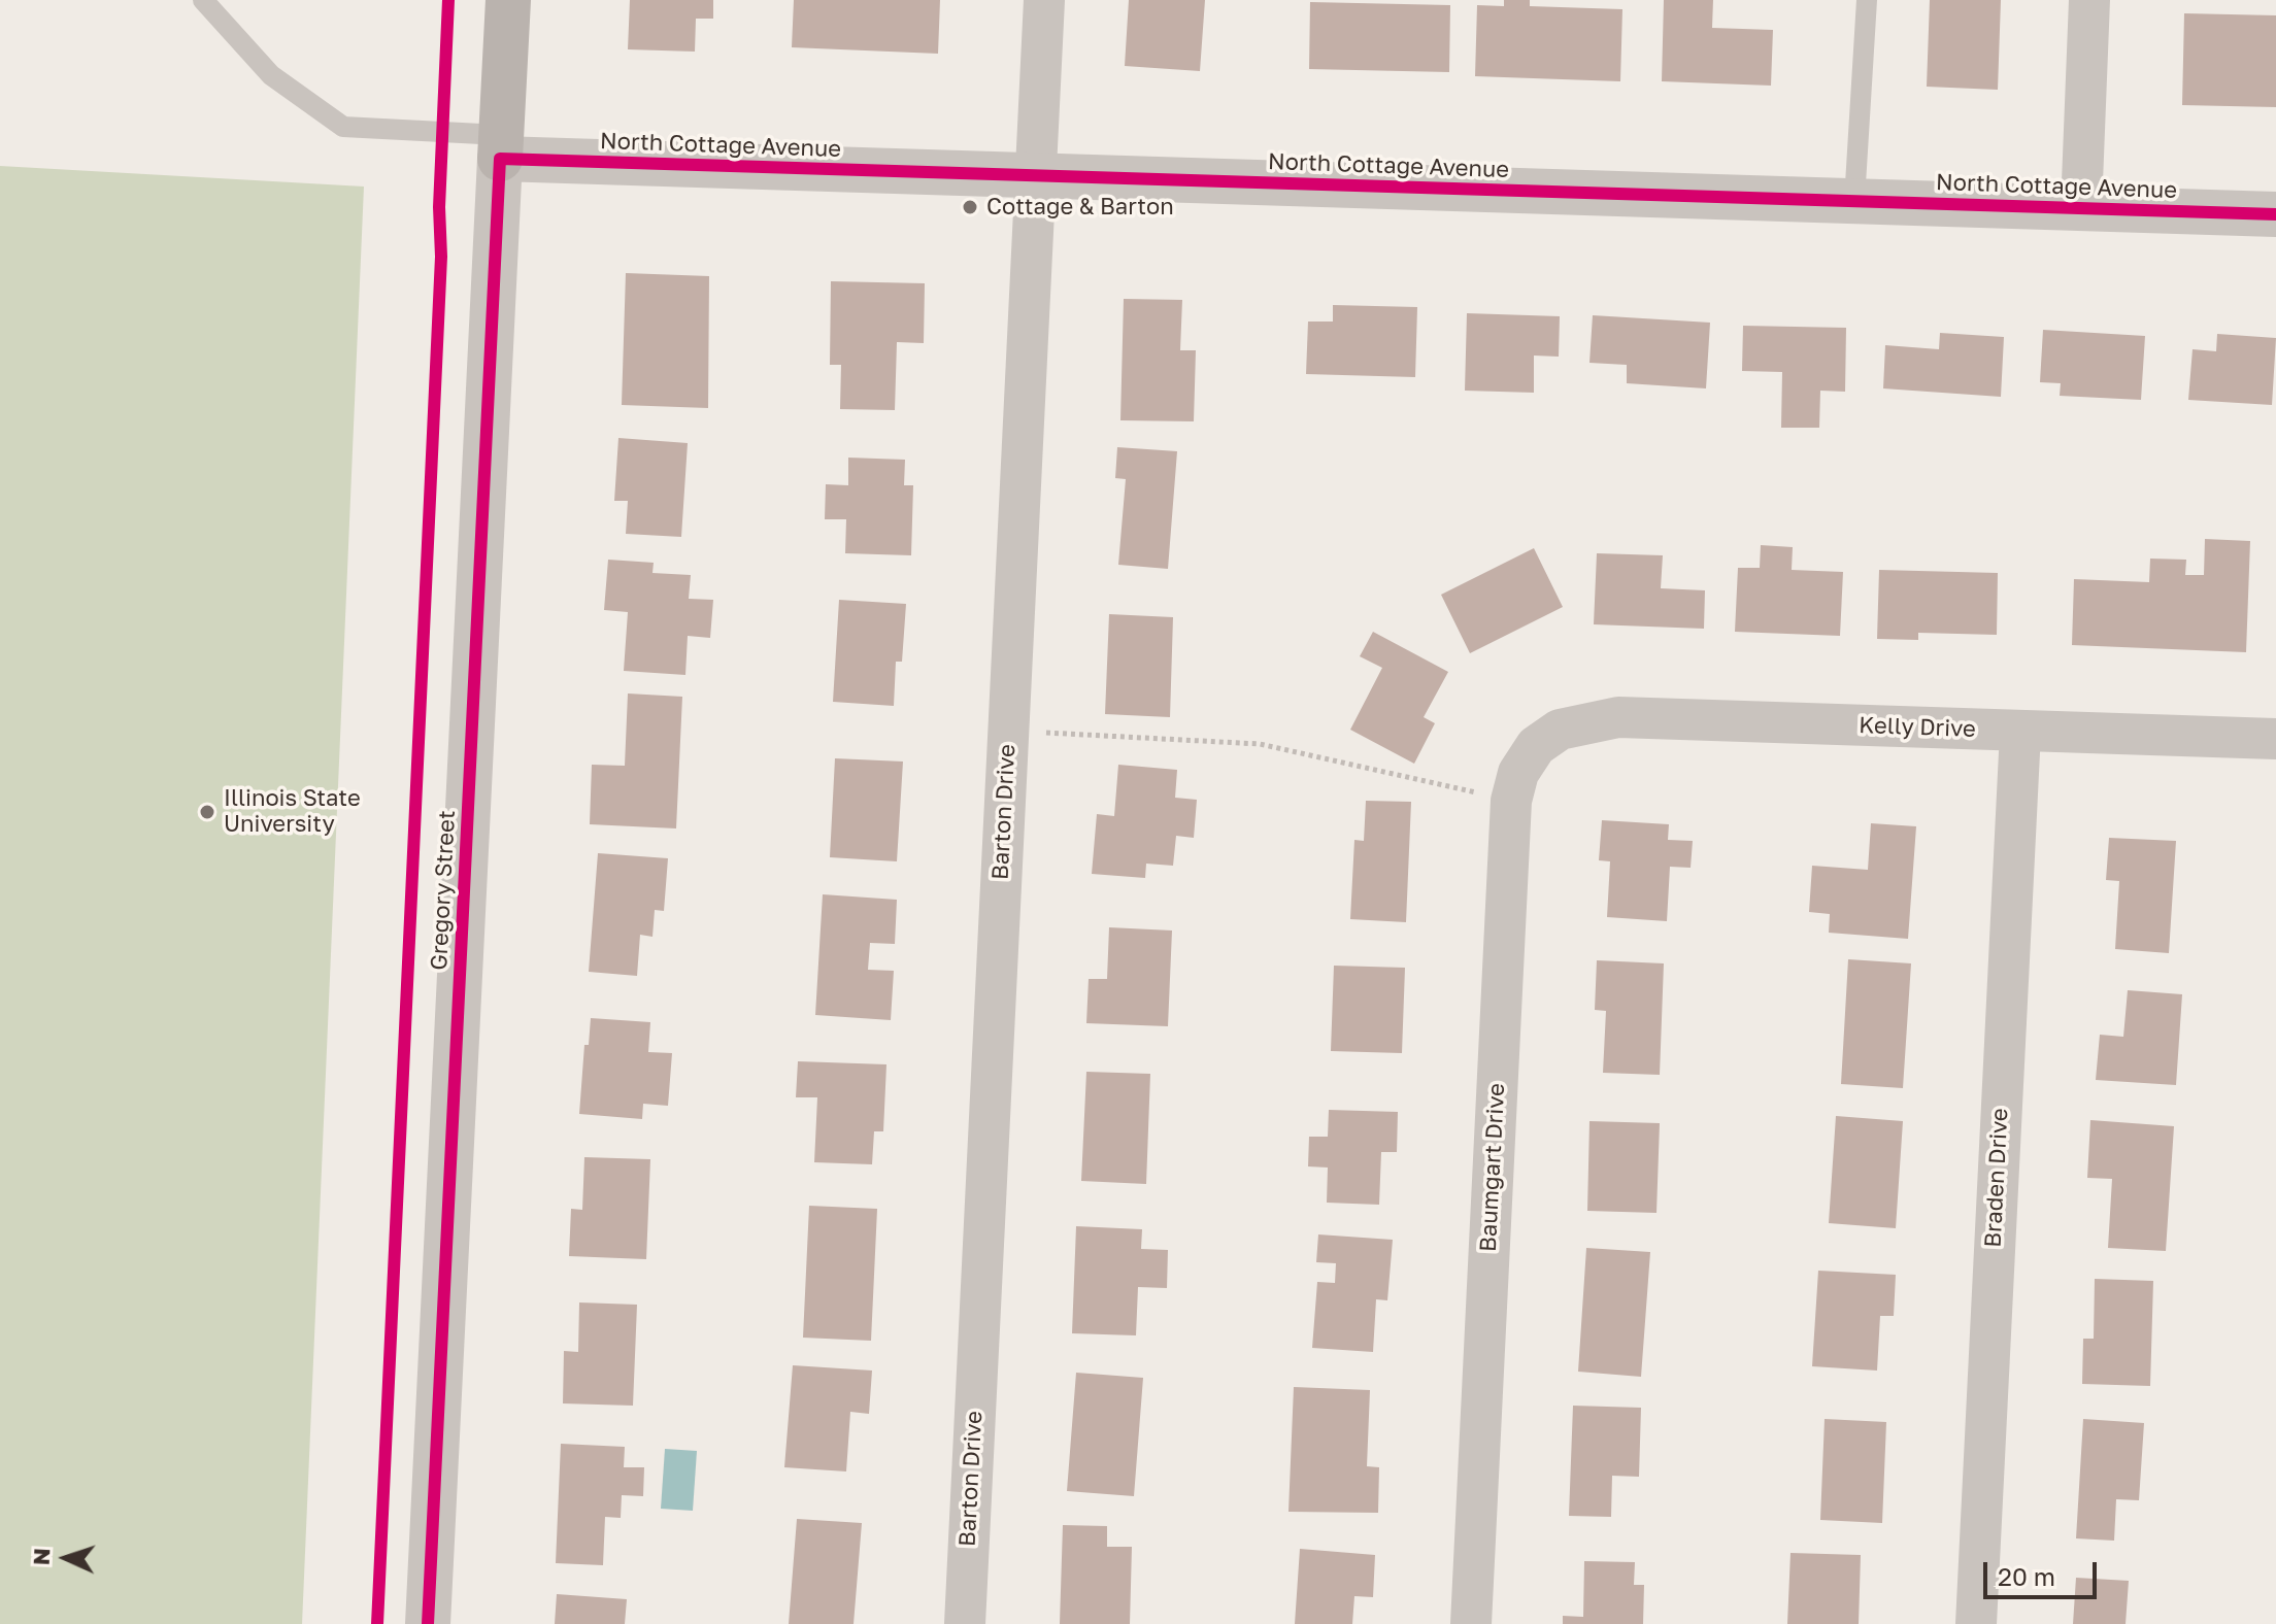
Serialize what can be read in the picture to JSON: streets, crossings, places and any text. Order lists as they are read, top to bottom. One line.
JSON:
{"streets":{"main road":["Gregory Street"],"street":["North Cottage Avenue","Kelly Drive","Barton Drive","Baumgart Drive","Braden Drive"]},"crossings":[["North Cottage Avenue","Barton Drive"],["North Cottage Avenue","Gregory Street"],["Kelly Drive","Baumgart Drive"],["Kelly Drive","Braden Drive"]],"places":["Cottage & Barton","Illinois State University"],"scale_bar":"20 m","north":"left"}
